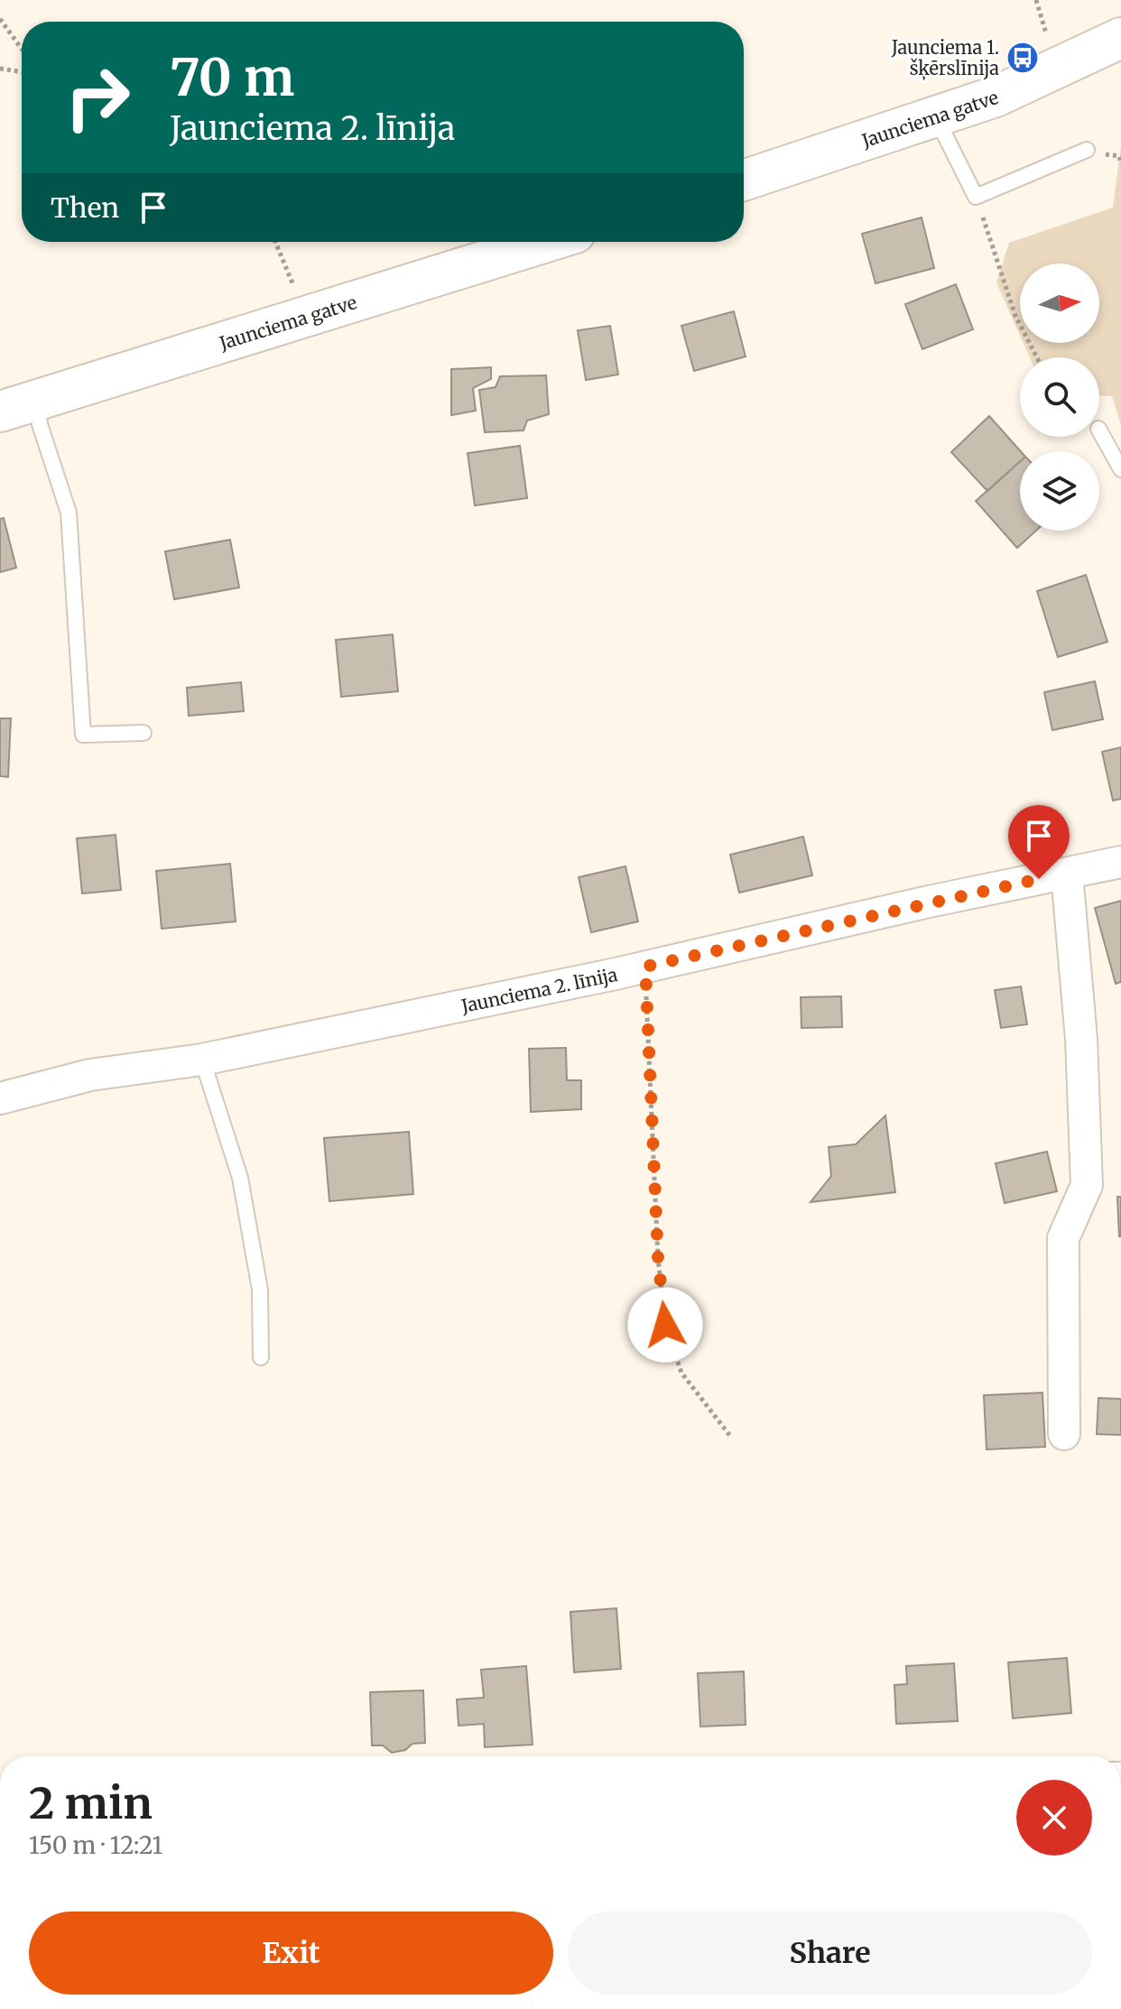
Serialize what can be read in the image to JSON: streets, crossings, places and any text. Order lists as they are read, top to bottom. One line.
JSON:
{"streets":{"main road":["Jaunciema gatve"],"street":["Jaunciema 2. līnija"]},"places":{"bus stop":["Jaunciema 1. šķērslīnija"]},"north":"right","page":{"turn":["70 m","Jaunciema 2. līnija"],"then":"Then","heading":["2 min","150 m · 12:21"],"buttons":["Exit","Share"]}}
